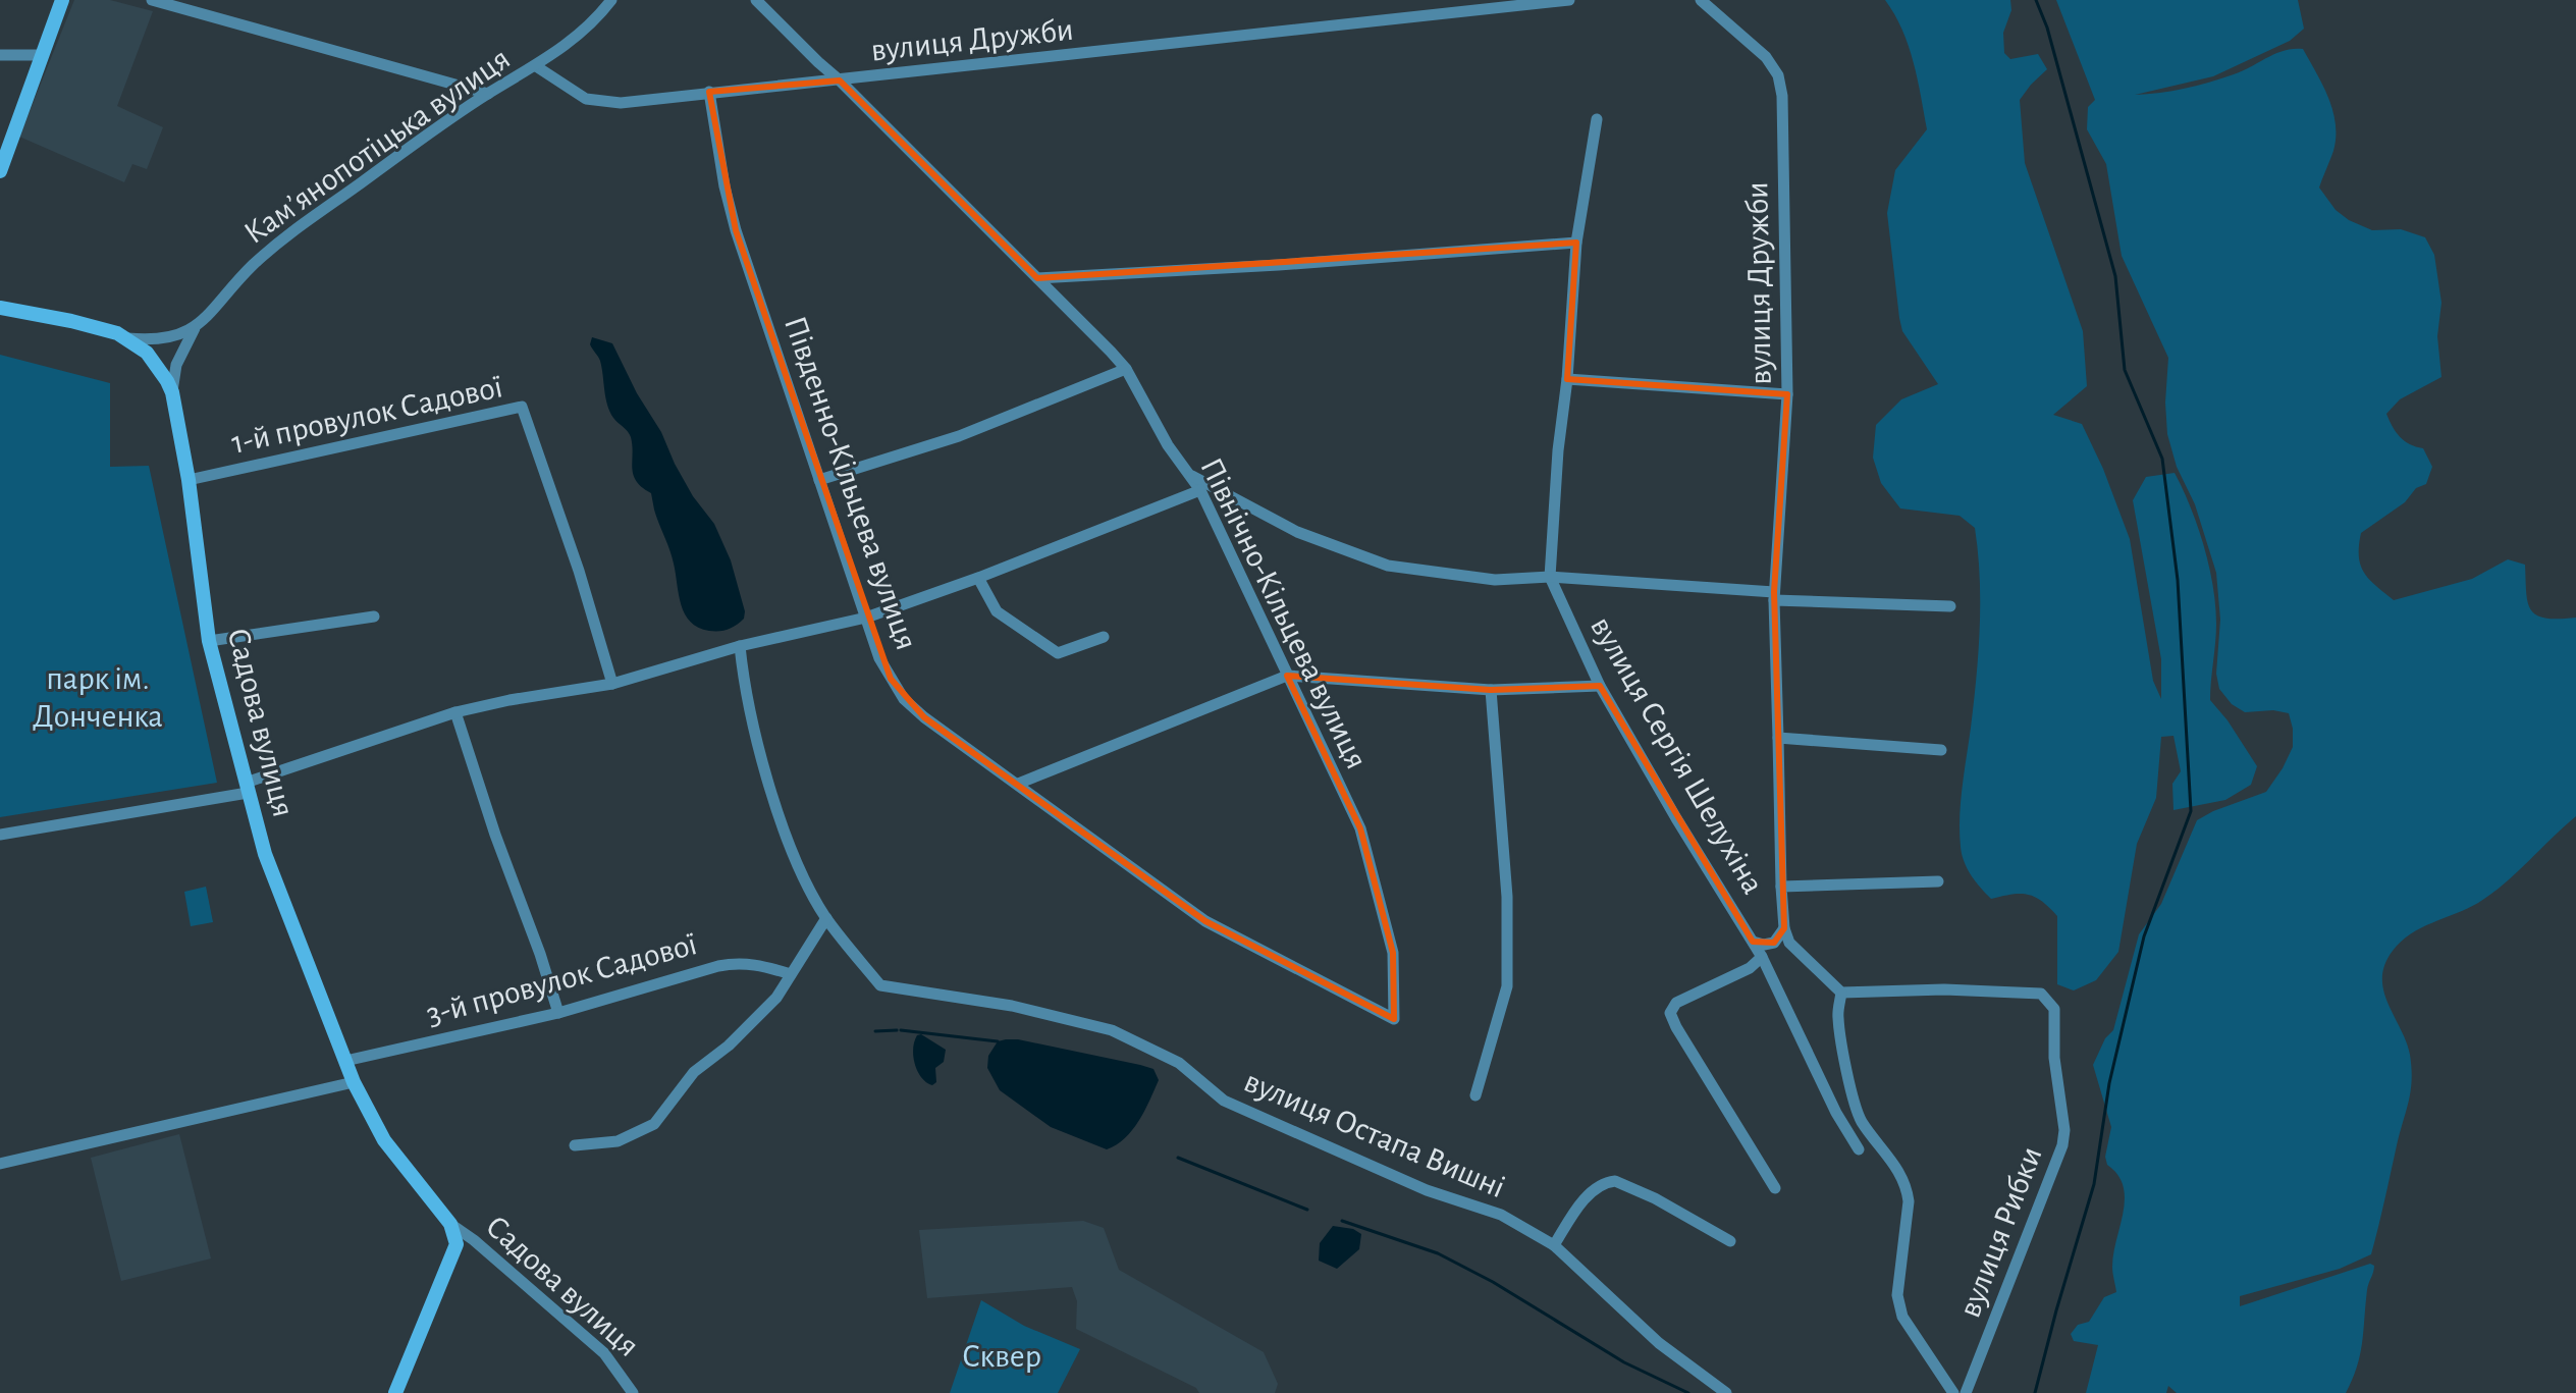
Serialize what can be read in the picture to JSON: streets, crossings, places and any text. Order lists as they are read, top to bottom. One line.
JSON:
{"streets":{"main road":["Садова вулиця"],"street":["вулиця Дружби","Камʼянопотіцька вулиця","1-й провулок Садової","Південно-Кільцева вулиця","Північно-Кільцева вулиця","вулиця Сергія Шелухіна","3-й провулок Садової","вулиця Остапа Вишні","вулиця Рибки"]},"crossings":[["вулиця Дружби","Камʼянопотіцька вулиця"],["вулиця Дружби","Південно-Кільцева вулиця"],["вулиця Дружби","Північно-Кільцева вулиця"],["Камʼянопотіцька вулиця","Садова вулиця"],["1-й провулок Садової","Садова вулиця"],["Південно-Кільцева вулиця","Північно-Кільцева вулиця"],["Садова вулиця","3-й провулок Садової"]],"parks":["парк ім. Донченка","Сквер"]}
